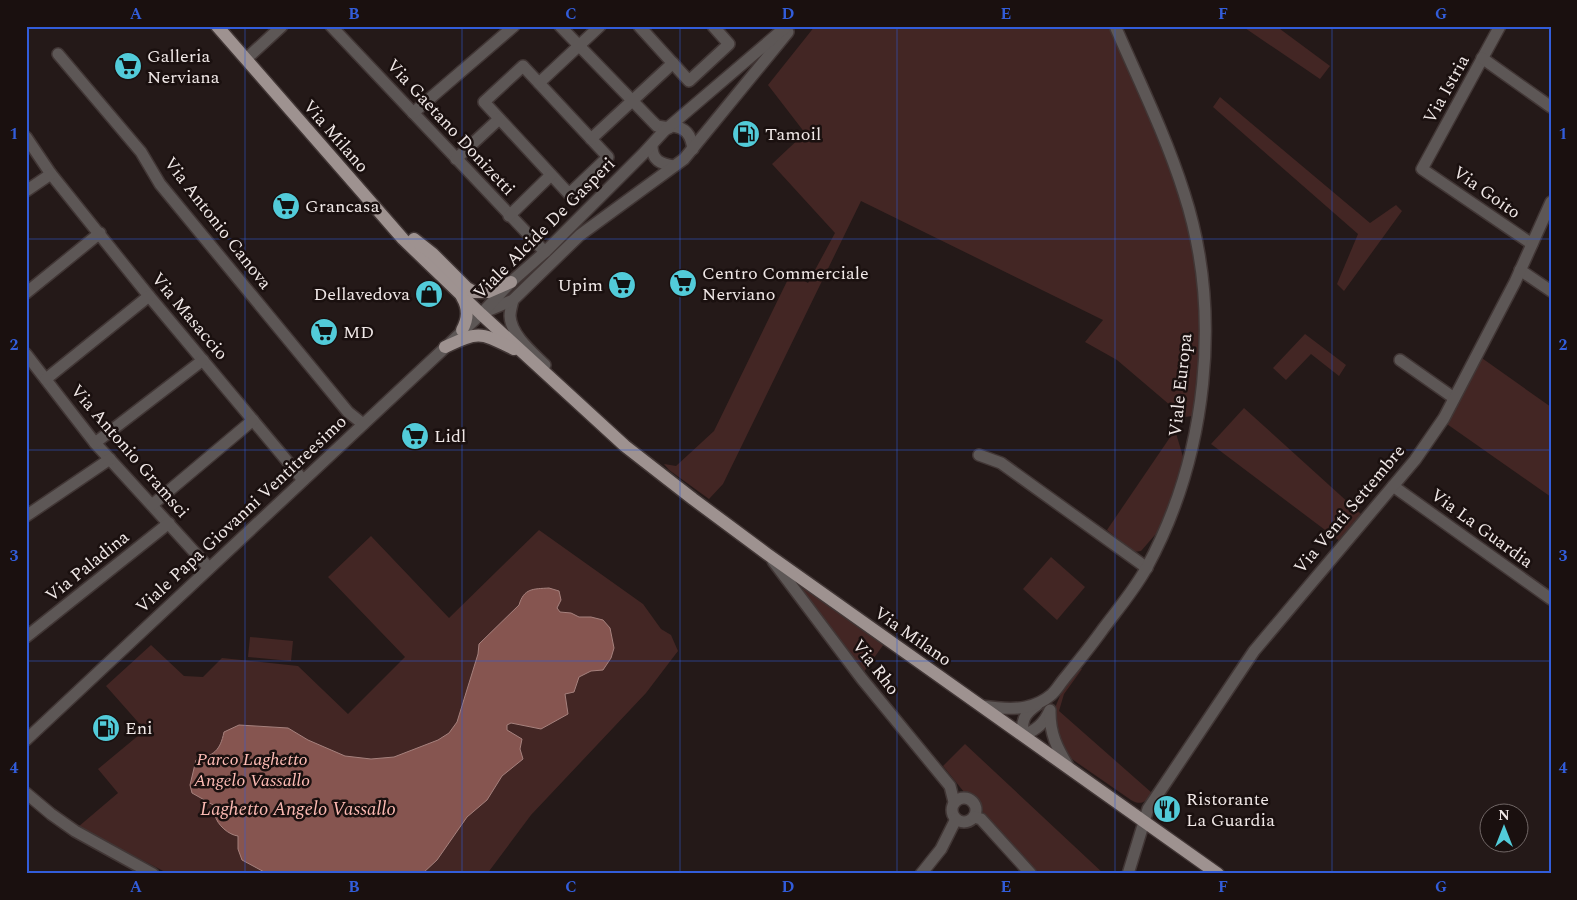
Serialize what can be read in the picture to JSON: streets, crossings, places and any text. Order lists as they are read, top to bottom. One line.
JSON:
{"streets":{"main road":["Via Milano"],"street":["Via Istria","Via Gaetano Donizetti","Via Goito","Via Antonio Canova","Viale Alcide De Gasperi","Via Masaccio","Viale Europa","Via Antonio Gramsci","Via Venti Settembre","Viale Papa Giovanni Ventitreesimo","Via La Guardia","Via Paladina","Via Rho"]},"crossings":[["Via Istria","Via Goito"],["Via Gaetano Donizetti","Viale Alcide De Gasperi"],["Via Milano","Viale Alcide De Gasperi"],["Via Milano","Viale Europa"],["Via Milano","Via Venti Settembre"],["Via Milano","Viale Papa Giovanni Ventitreesimo"],["Via Milano","Via Rho"],["Via Goito","Via Venti Settembre"],["Via Antonio Canova","Viale Papa Giovanni Ventitreesimo"],["Viale Alcide De Gasperi","Viale Papa Giovanni Ventitreesimo"],["Via Masaccio","Viale Papa Giovanni Ventitreesimo"],["Via Antonio Gramsci","Viale Papa Giovanni Ventitreesimo"],["Via Antonio Gramsci","Via Paladina"],["Via Venti Settembre","Via La Guardia"]],"water":["Laghetto Angelo Vassallo"],"parks":["Parco Laghetto Angelo Vassallo"],"places":{"supermarket":["Galleria Nerviana","Grancasa","Centro Commerciale Nerviano","Upim","MD","Lidl"],"fuel station":["Tamoil","Eni"],"shop":["Dellavedova"],"restaurant":["Ristorante La Guardia"]},"north":"top","grid":{"columns":["A","B","C","D","E","F","G"],"rows":["1","2","3","4"]}}
